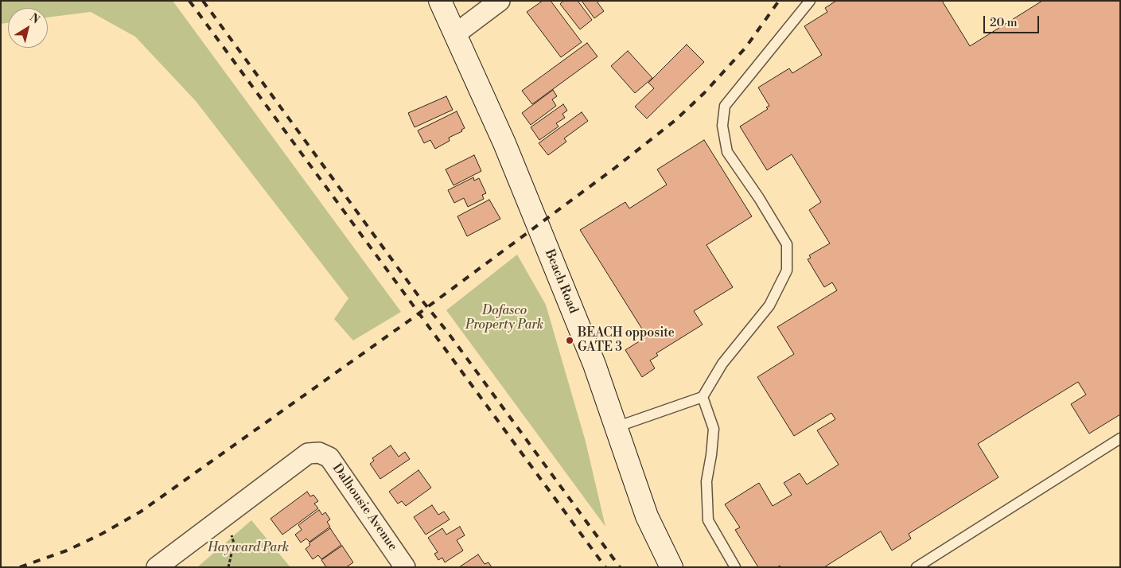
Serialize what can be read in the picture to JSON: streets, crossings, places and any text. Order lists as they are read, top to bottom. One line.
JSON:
{"streets":{"street":["Beach Road","Dalhousie Avenue"]},"parks":["Dofasco Property Park","Hayward Park"],"places":["BEACH opposite GATE 3"],"scale_bar":"20 m","north":"top right"}
